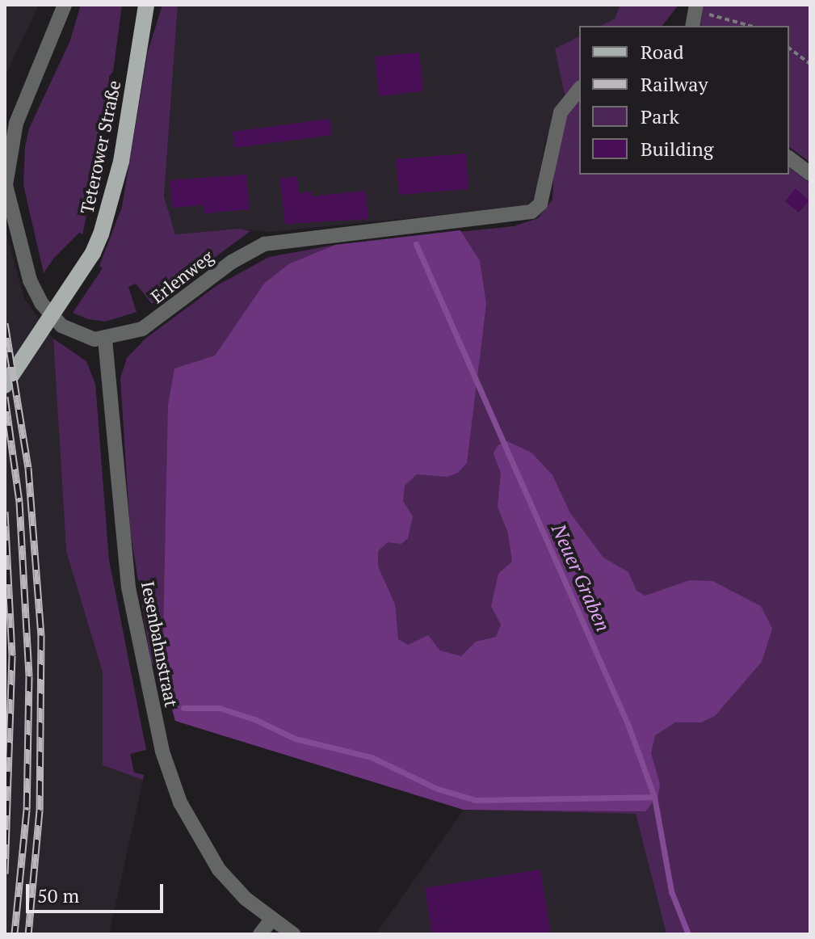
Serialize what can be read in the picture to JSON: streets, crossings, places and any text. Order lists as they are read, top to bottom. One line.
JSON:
{"streets":{"main road":["Teterower Straße"],"street":["Erlenweg","Iesenbahnstraat"]},"crossings":[["Erlenweg","Iesenbahnstraat"]],"water":["Neuer Graben"],"legend":["Road","Railway","Park","Building"],"scale_bar":"50 m"}
